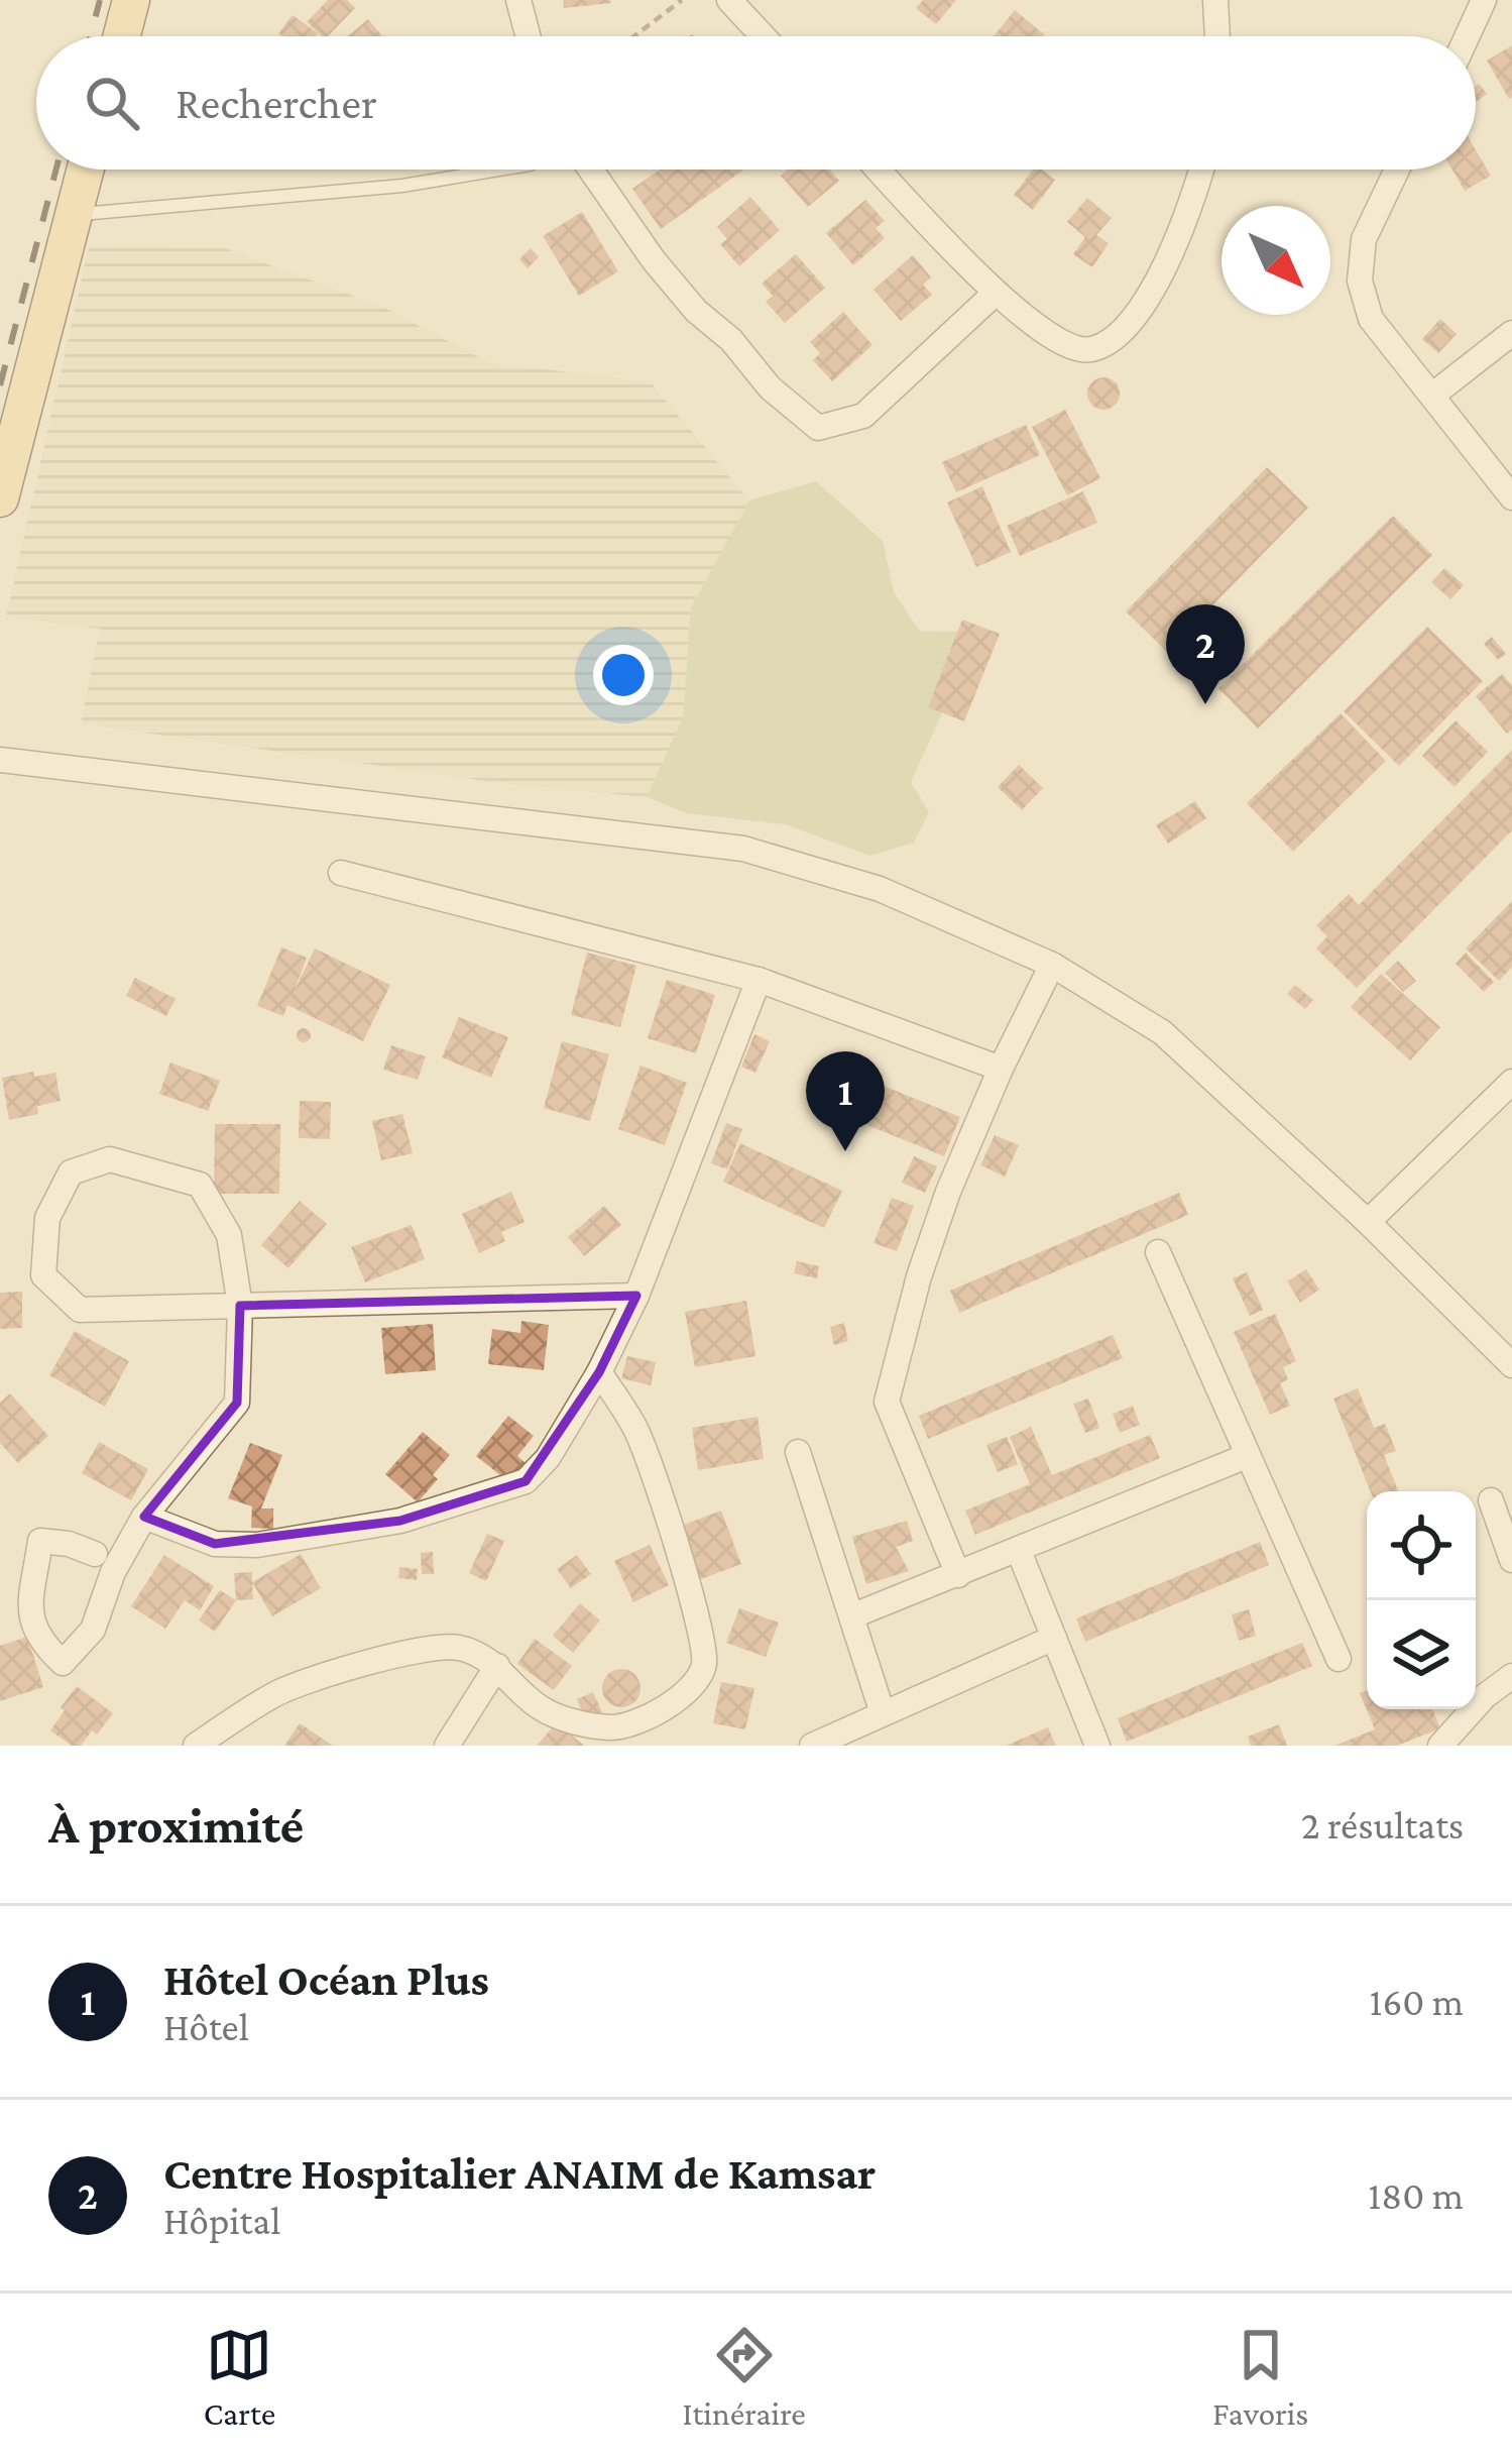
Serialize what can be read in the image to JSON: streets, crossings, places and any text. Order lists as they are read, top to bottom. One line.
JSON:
{"north":"bottom right","page":{"search":"Rechercher","pins":["2","1"],"heading":["À proximité","2 résultats"],"list":[{"mark":"1","name":"Hôtel Océan Plus","note":"Hôtel","value":"160 m"},{"mark":"2","name":"Centre Hospitalier ANAIM de Kamsar","note":"Hôpital","value":"180 m"}],"nav":["Carte","Itinéraire","Favoris"]}}
